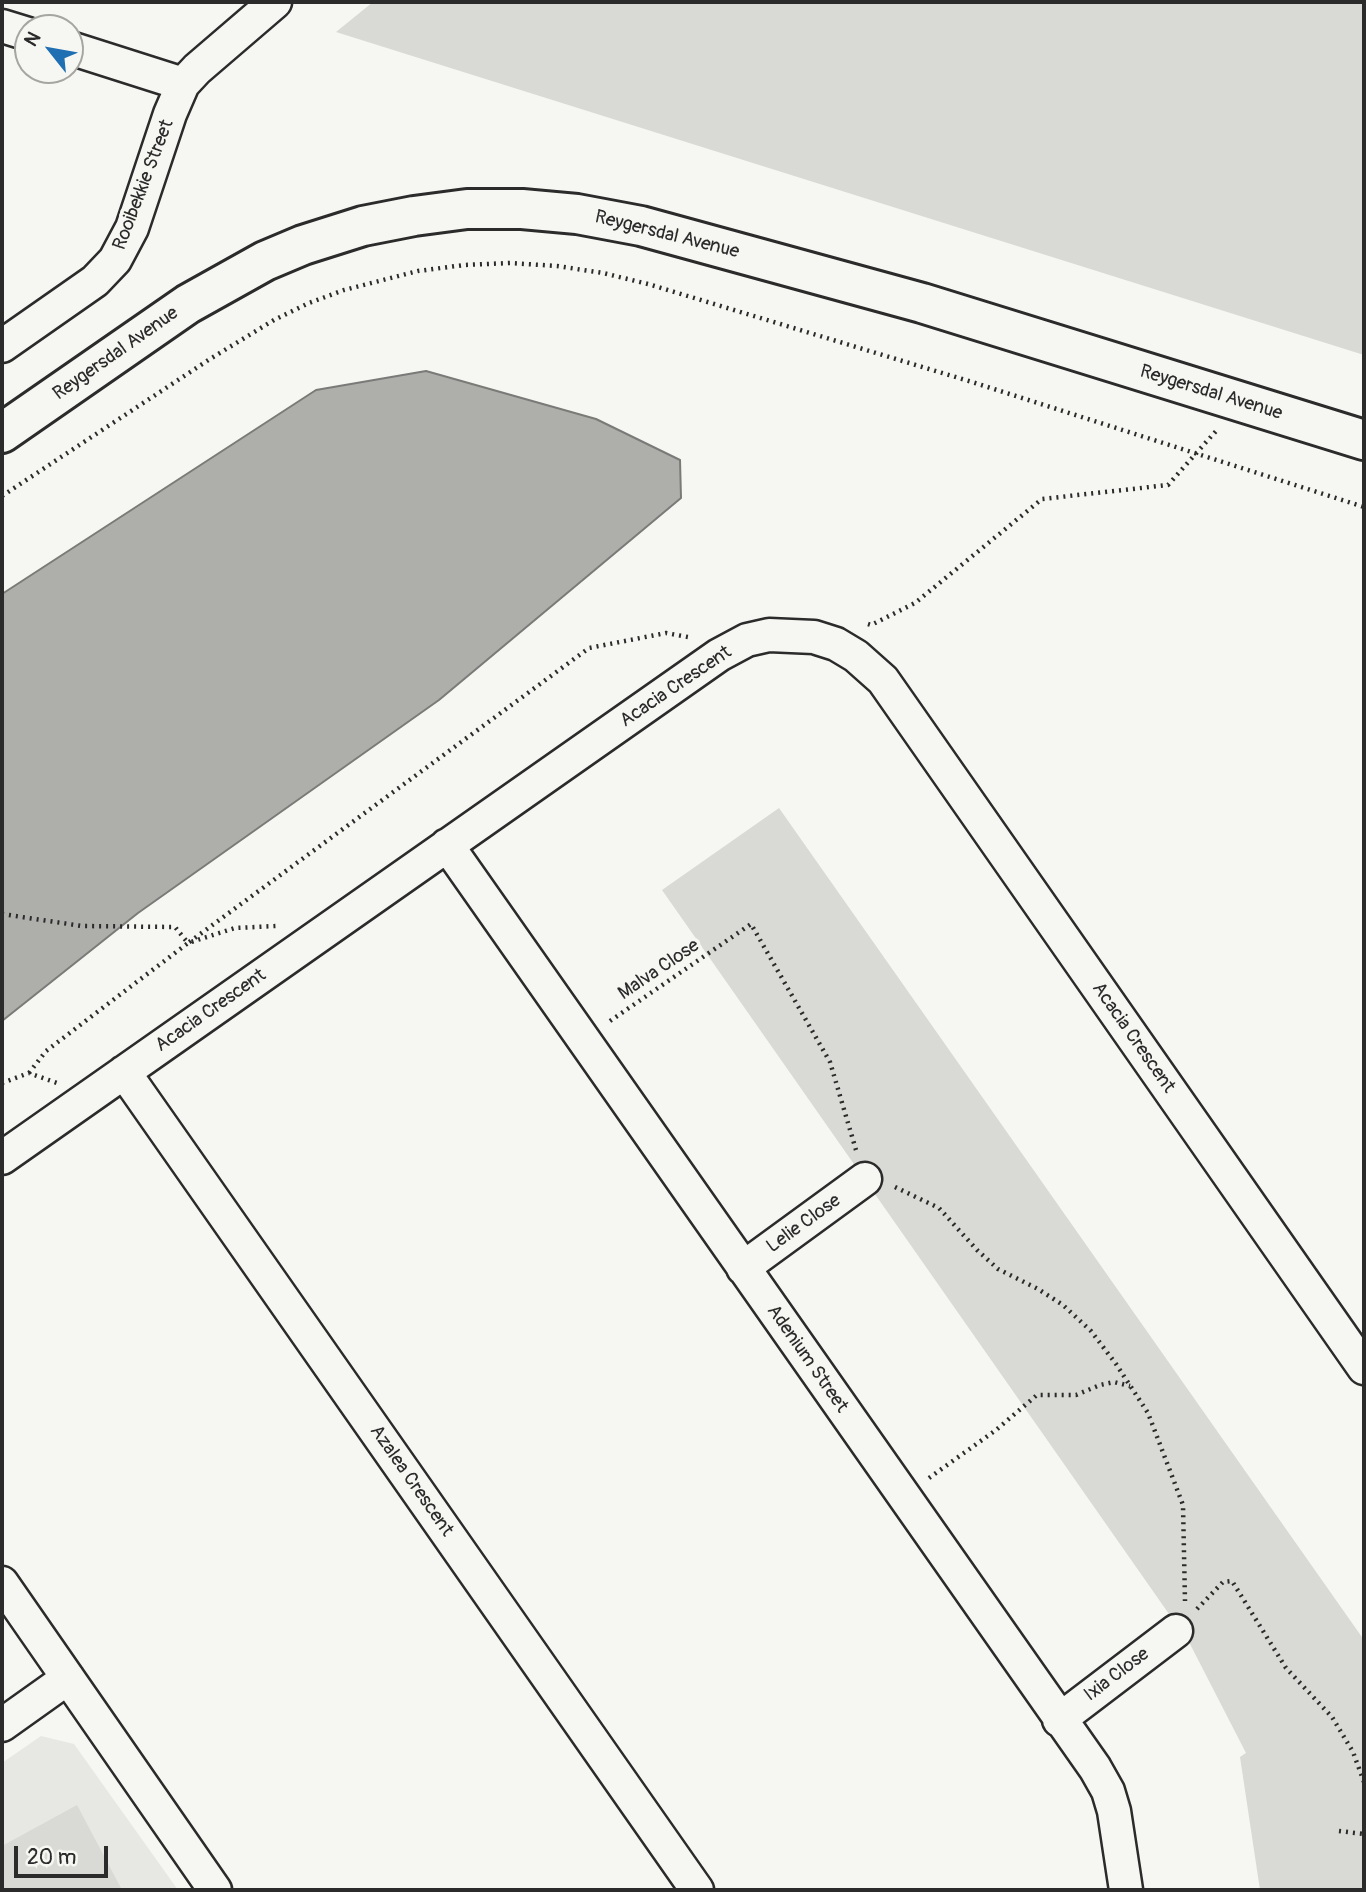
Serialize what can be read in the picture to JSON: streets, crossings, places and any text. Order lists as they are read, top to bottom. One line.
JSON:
{"streets":{"main road":["Reygersdal Avenue"],"street":["Rooibekkie Street","Acacia Crescent","Lelie Close","Adenium Street","Azalea Crescent","Ixia Close"],"path":["Malva Close"]},"crossings":[["Acacia Crescent","Adenium Street"],["Acacia Crescent","Azalea Crescent"],["Malva Close","Lelie Close"],["Malva Close","Adenium Street"],["Lelie Close","Adenium Street"],["Adenium Street","Ixia Close"]],"scale_bar":"20 m","north":"top left"}
